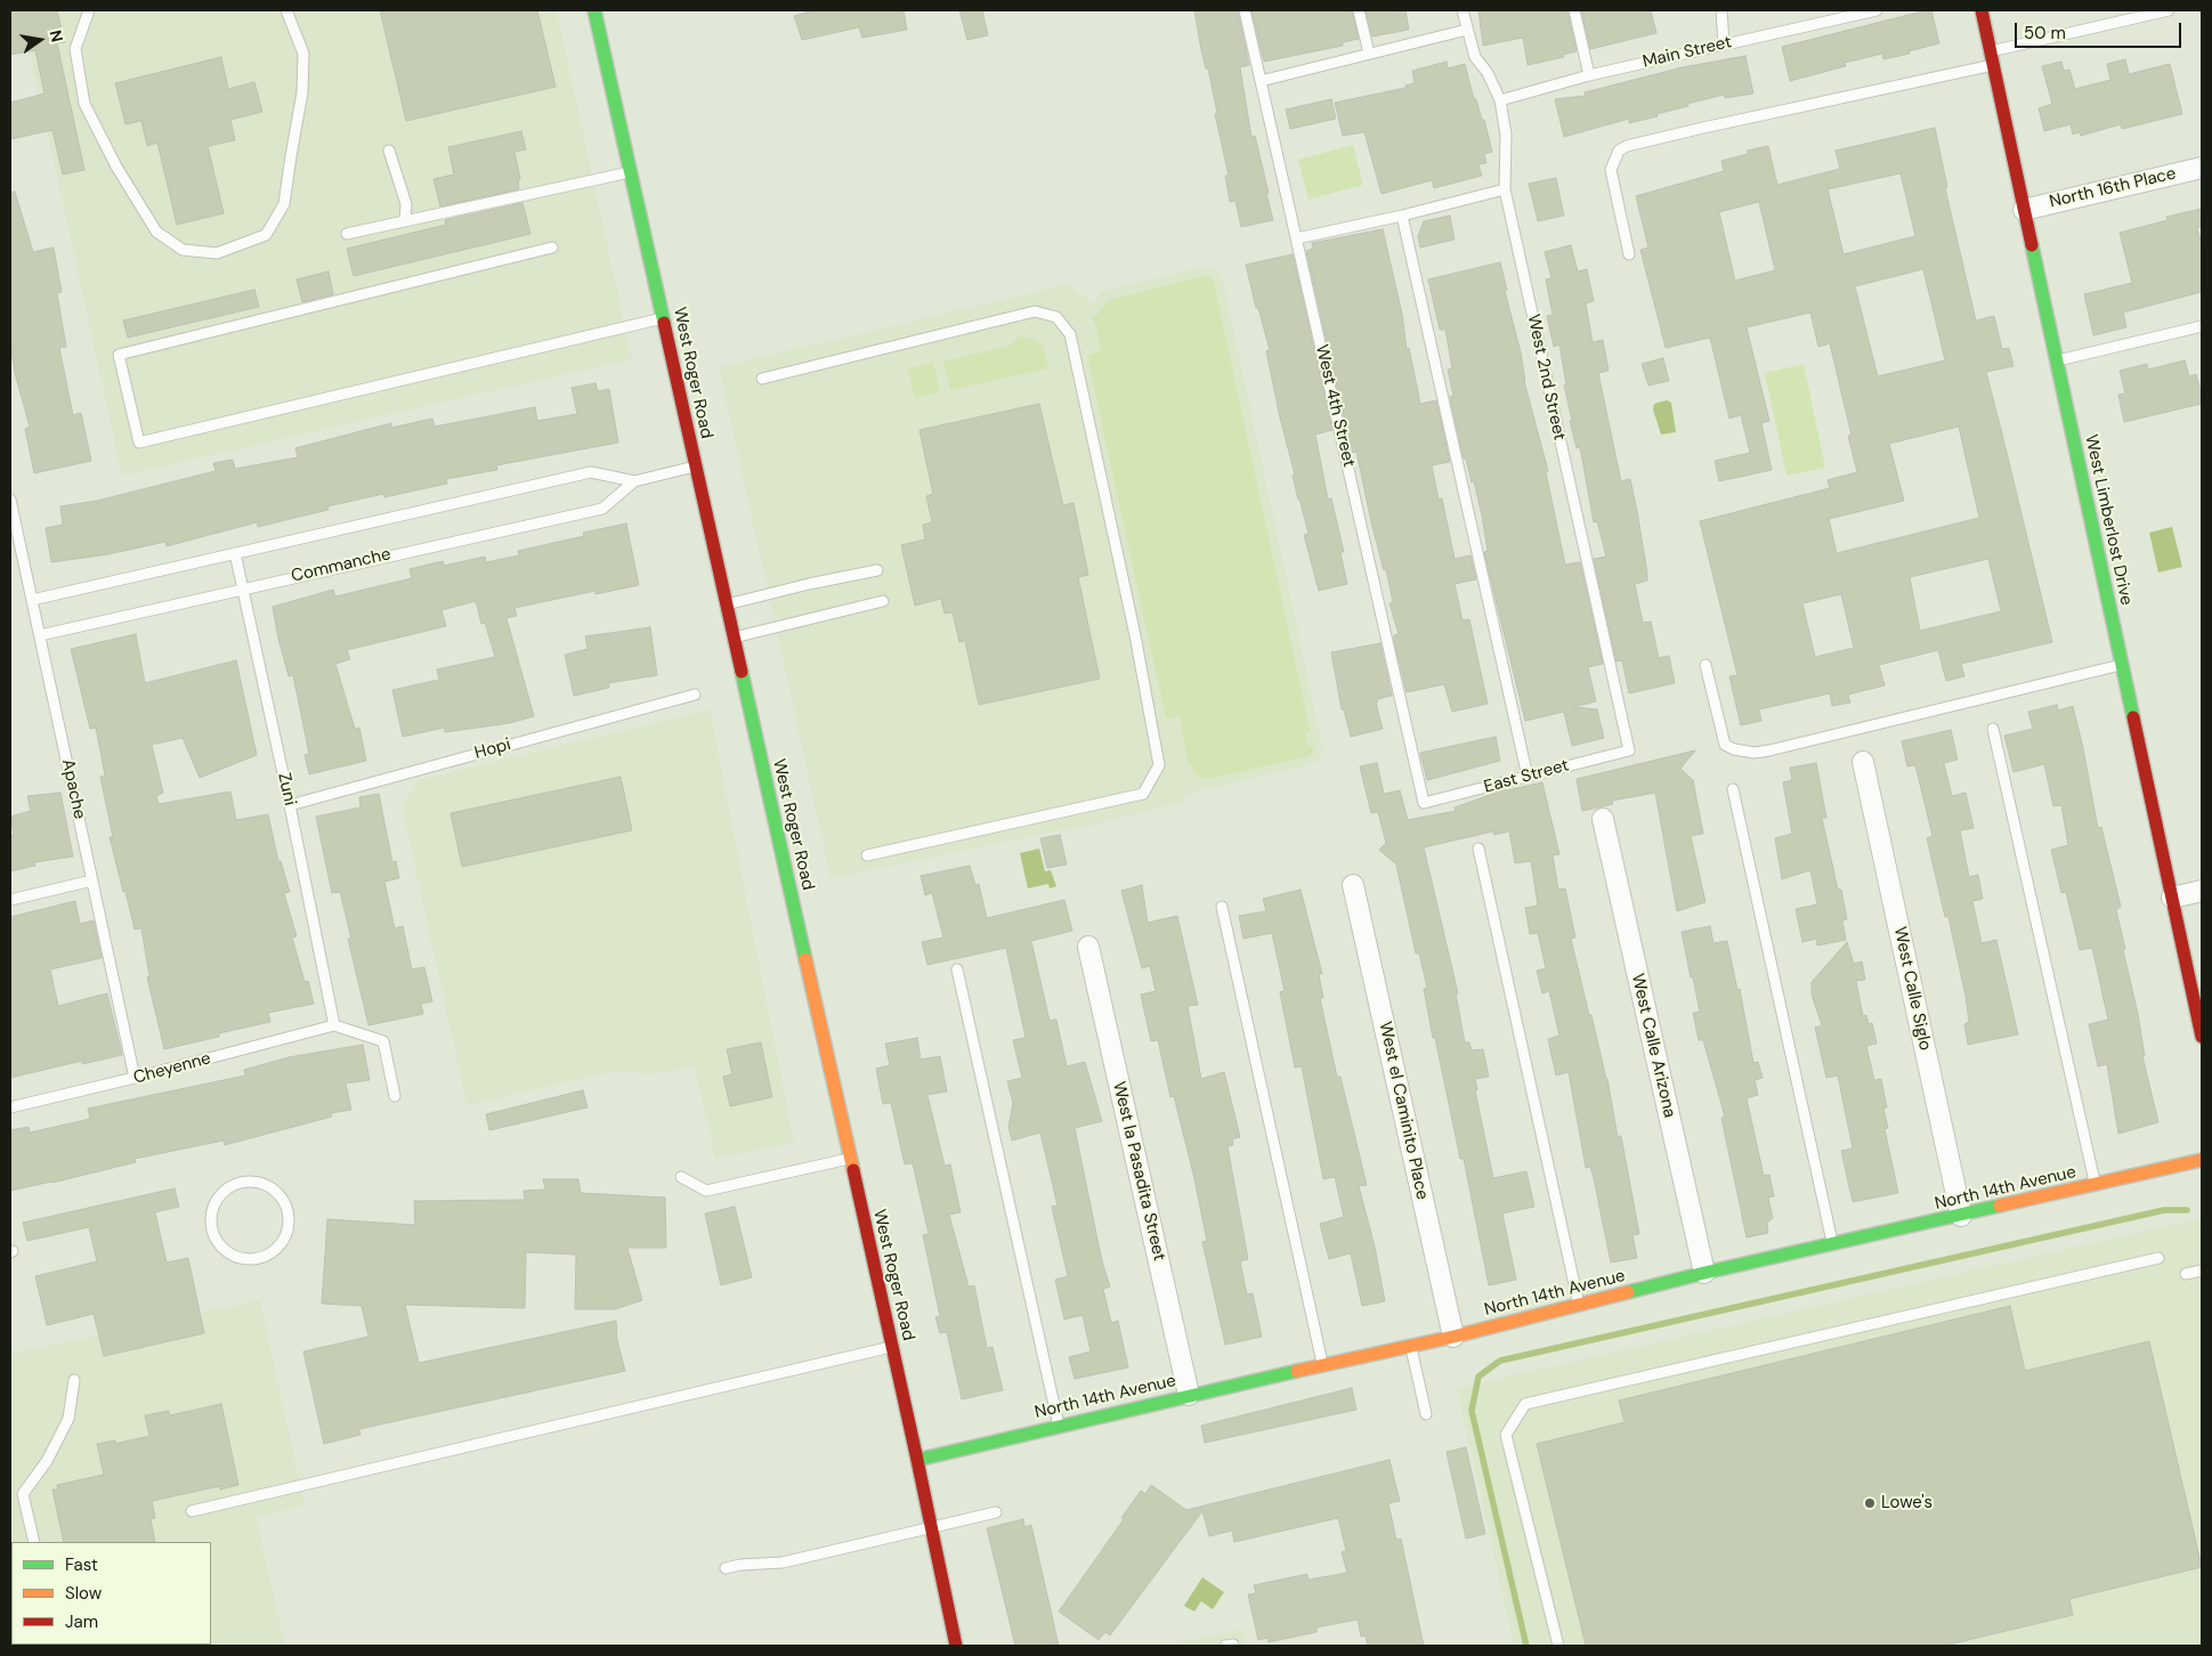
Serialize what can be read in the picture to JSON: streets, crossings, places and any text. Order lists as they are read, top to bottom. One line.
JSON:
{"streets":{"street":["North 16th Place","West Roger Road","West Limberlost Drive","West Calle Siglo","West Calle Arizona","West el Caminito Place","West la Pasadita Street","North 14th Avenue"],"lane":["Main Street","West 2nd Street","West 4th Street","Commanche","Hopi","East Street","Apache","Zuni","Cheyenne"]},"crossings":[["Main Street","West 2nd Street"],["North 16th Place","West Limberlost Drive"],["West Roger Road","Commanche"],["West Roger Road","North 14th Avenue"],["West 2nd Street","East Street"],["West 4th Street","East Street"],["Commanche","Apache"],["Commanche","Zuni"],["Hopi","Zuni"],["Apache","Cheyenne"],["Zuni","Cheyenne"],["West Calle Siglo","North 14th Avenue"],["West Calle Arizona","North 14th Avenue"],["West el Caminito Place","North 14th Avenue"],["West la Pasadita Street","North 14th Avenue"]],"places":["Lowe's"],"legend":["Fast","Slow","Jam"],"scale_bar":"50 m","north":"right"}
